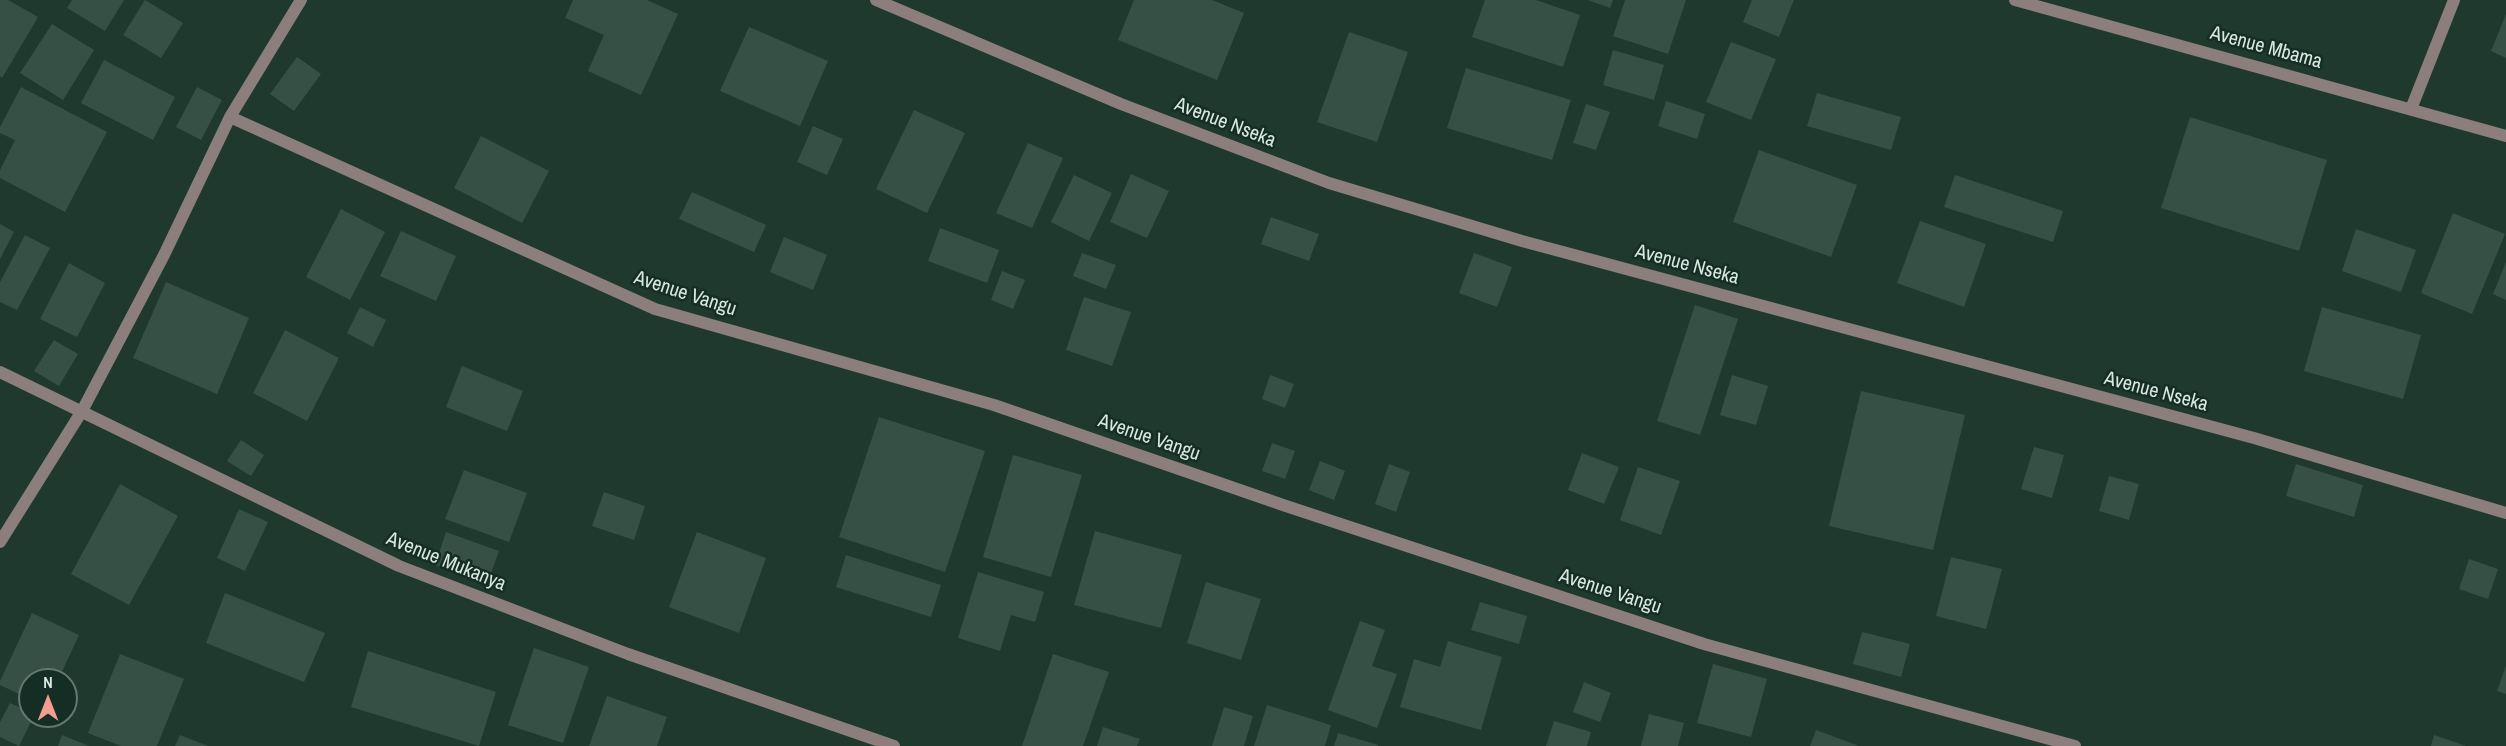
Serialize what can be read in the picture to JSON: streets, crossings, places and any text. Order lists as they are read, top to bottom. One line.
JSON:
{"streets":{"street":["Avenue Mbama","Avenue Nseka","Avenue Vangu","Avenue Mukanya"]},"north":"top"}
